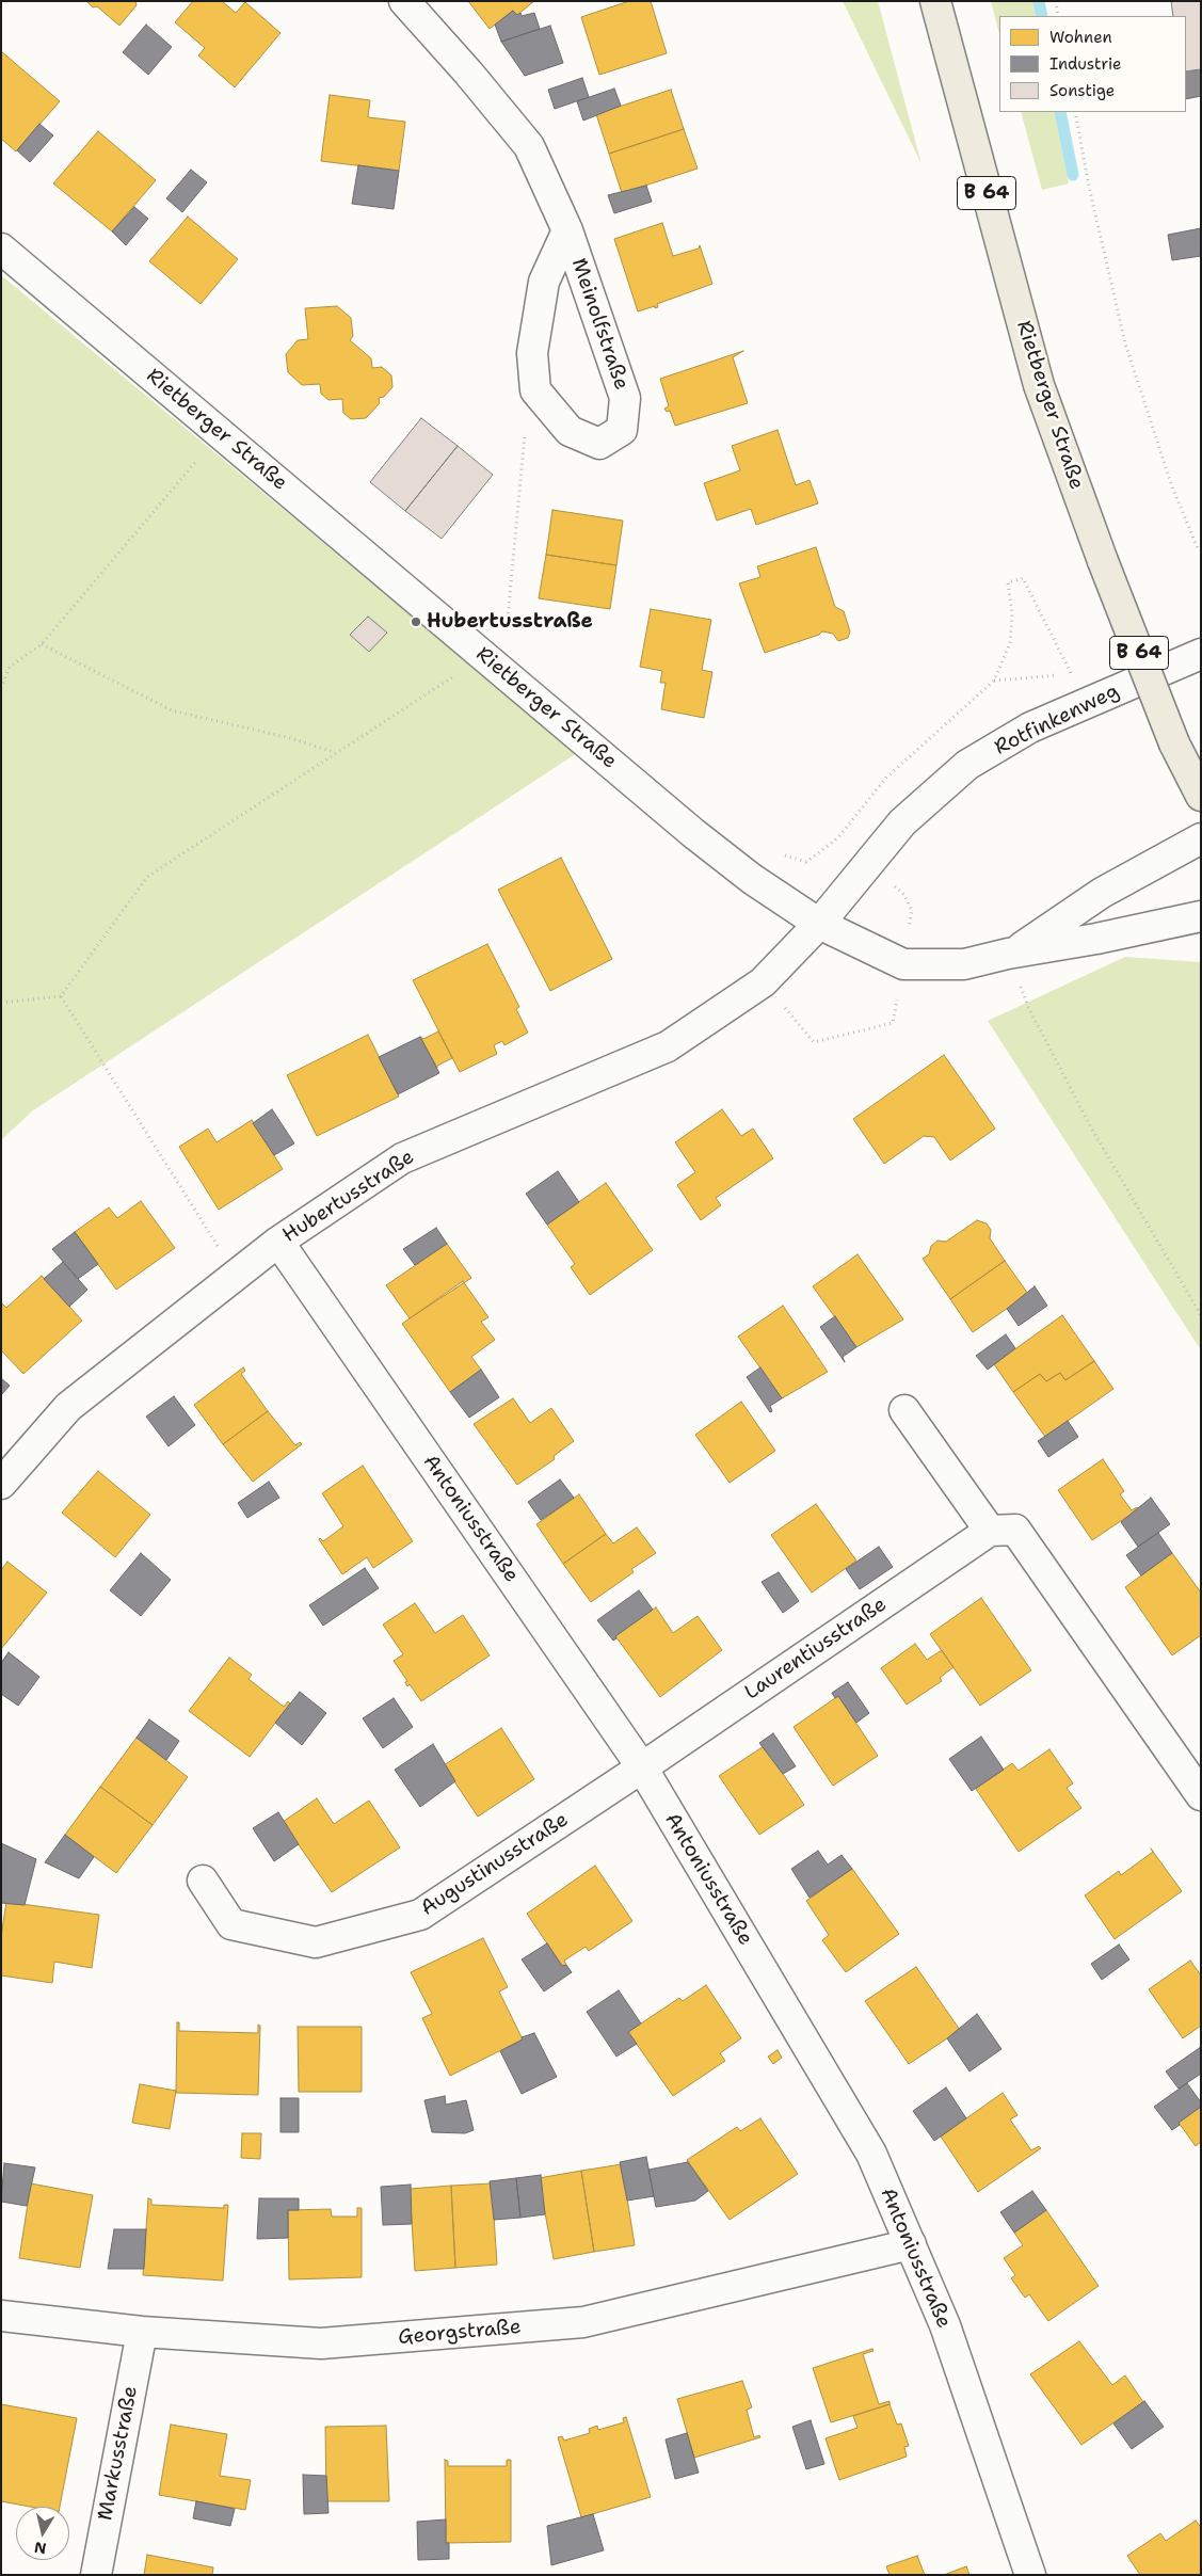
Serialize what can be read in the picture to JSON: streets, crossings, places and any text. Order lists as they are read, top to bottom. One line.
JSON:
{"streets":{"main road":["B 64","Rietberger Straße"],"street":["Meinolfstraße","Rotfinkenweg","Hubertusstraße","Antoniusstraße","Laurentiusstraße","Augustinusstraße","Georgstraße","Markusstraße"]},"crossings":[["Rietberger Straße","Rotfinkenweg"],["Rietberger Straße","Hubertusstraße"],["Rotfinkenweg","Hubertusstraße"],["Hubertusstraße","Antoniusstraße"],["Antoniusstraße","Laurentiusstraße"],["Antoniusstraße","Augustinusstraße"],["Antoniusstraße","Georgstraße"],["Laurentiusstraße","Augustinusstraße"],["Georgstraße","Markusstraße"]],"places":["Hubertusstraße"],"legend":["Wohnen","Industrie","Sonstige"],"north":"bottom"}
